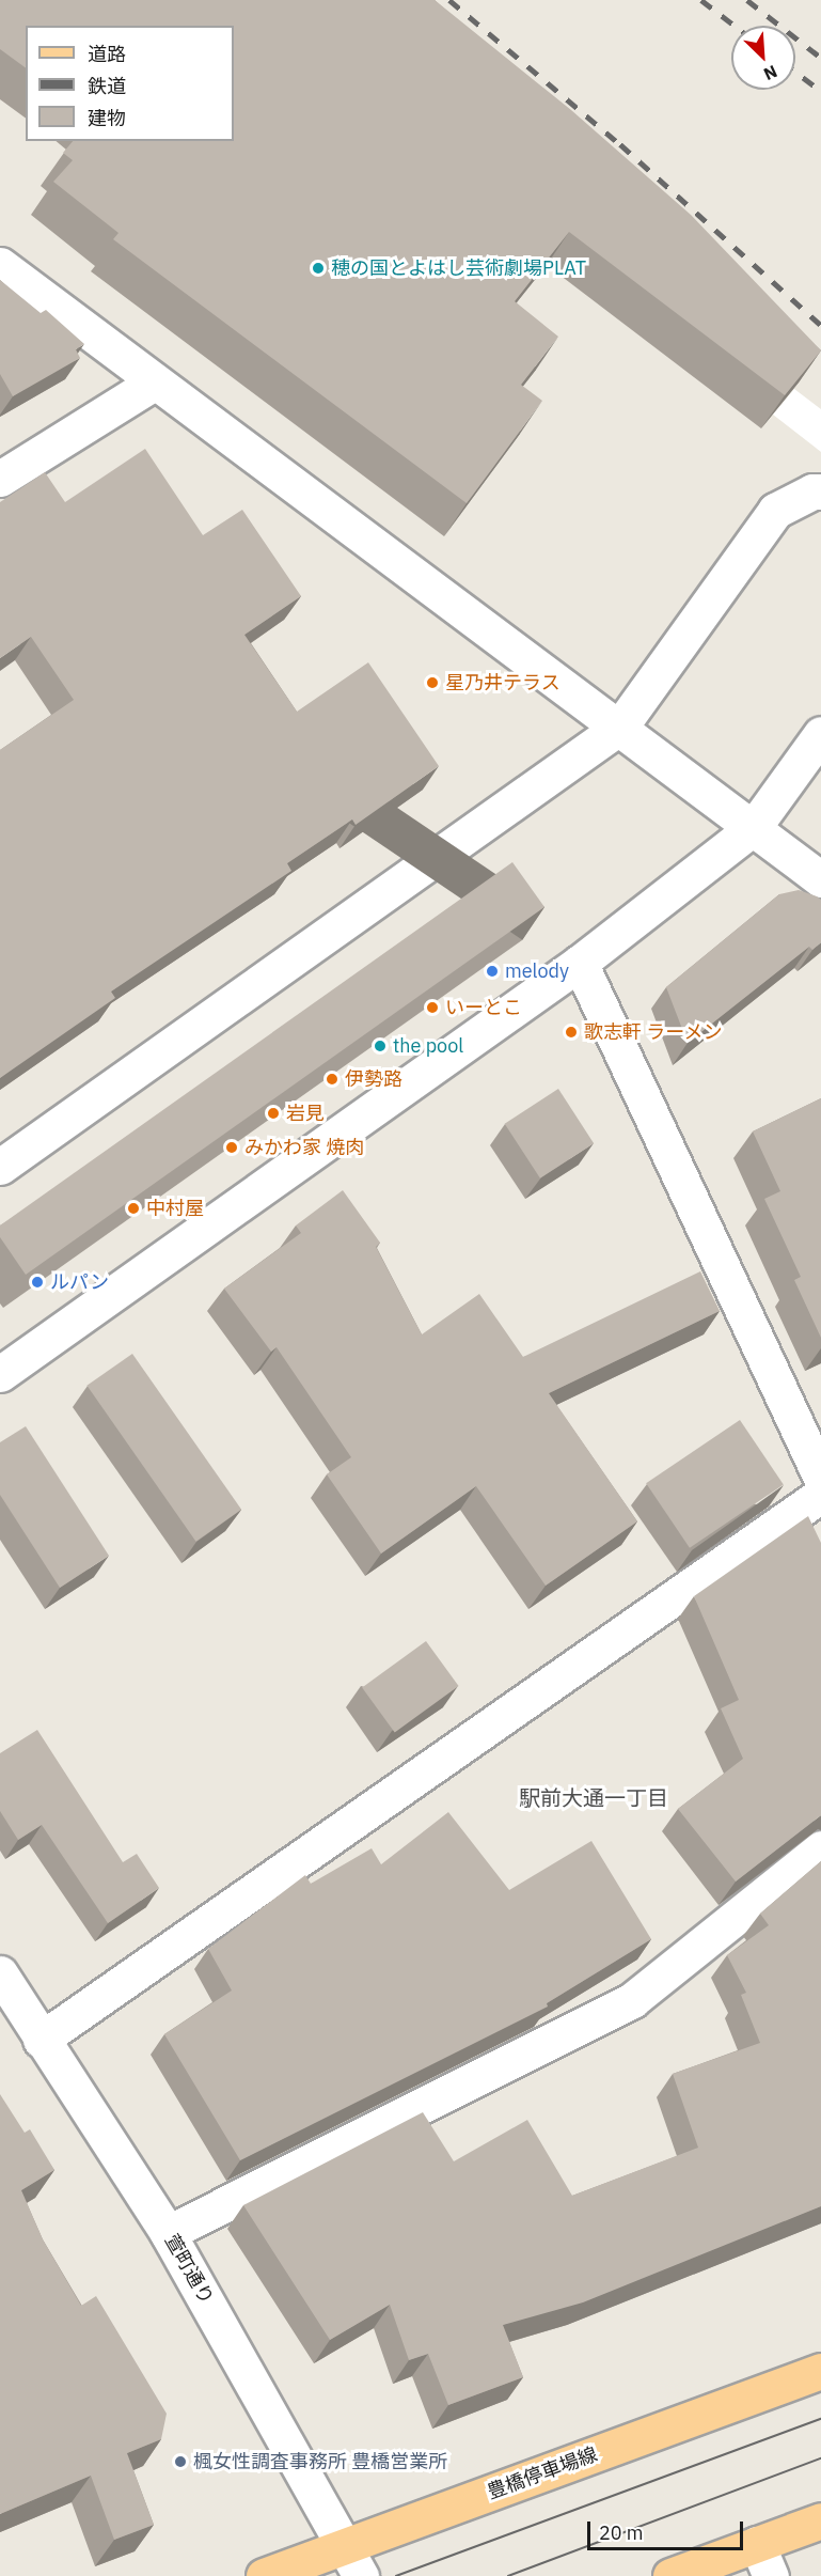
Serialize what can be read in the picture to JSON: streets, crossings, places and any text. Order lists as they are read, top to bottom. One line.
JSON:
{"streets":{"main road":["豊橋停車場線"],"street":["萱町通り"]},"crossings":[["萱町通り","豊橋停車場線"]],"districts":["駅前大通一丁目"],"places":["穂の国とよはし芸術劇場PLAT","星乃井テラス","melody","いーとこ","歌志軒 ラーメン","the pool","伊勢路","岩見","みかわ家 焼肉","中村屋","ルパン","楓女性調査事務所 豊橋営業所"],"legend":["道路","鉄道","建物"],"scale_bar":"20 m","north":"bottom right"}
